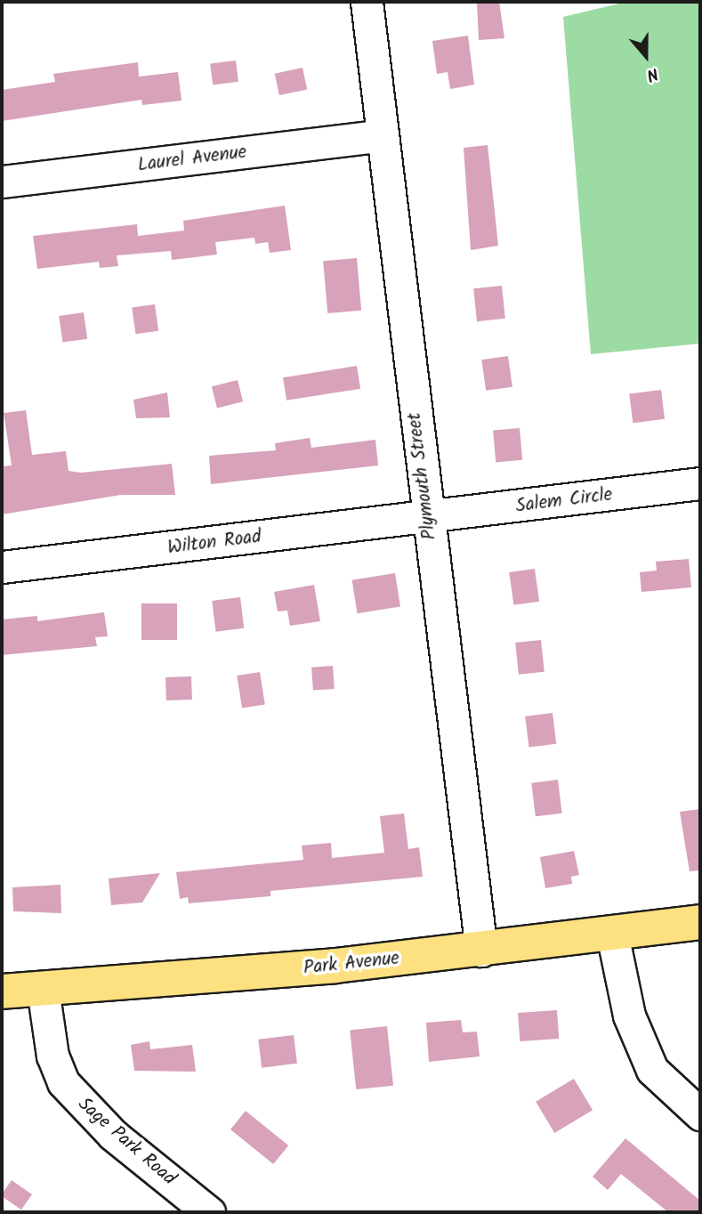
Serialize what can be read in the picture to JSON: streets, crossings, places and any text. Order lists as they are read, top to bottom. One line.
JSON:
{"streets":{"main road":["Park Avenue"],"street":["Laurel Avenue","Plymouth Street","Salem Circle","Wilton Road","Sage Park Road"]},"crossings":[["Laurel Avenue","Plymouth Street"],["Plymouth Street","Salem Circle"],["Plymouth Street","Wilton Road"],["Plymouth Street","Park Avenue"],["Salem Circle","Wilton Road"],["Park Avenue","Sage Park Road"]],"north":"bottom"}
